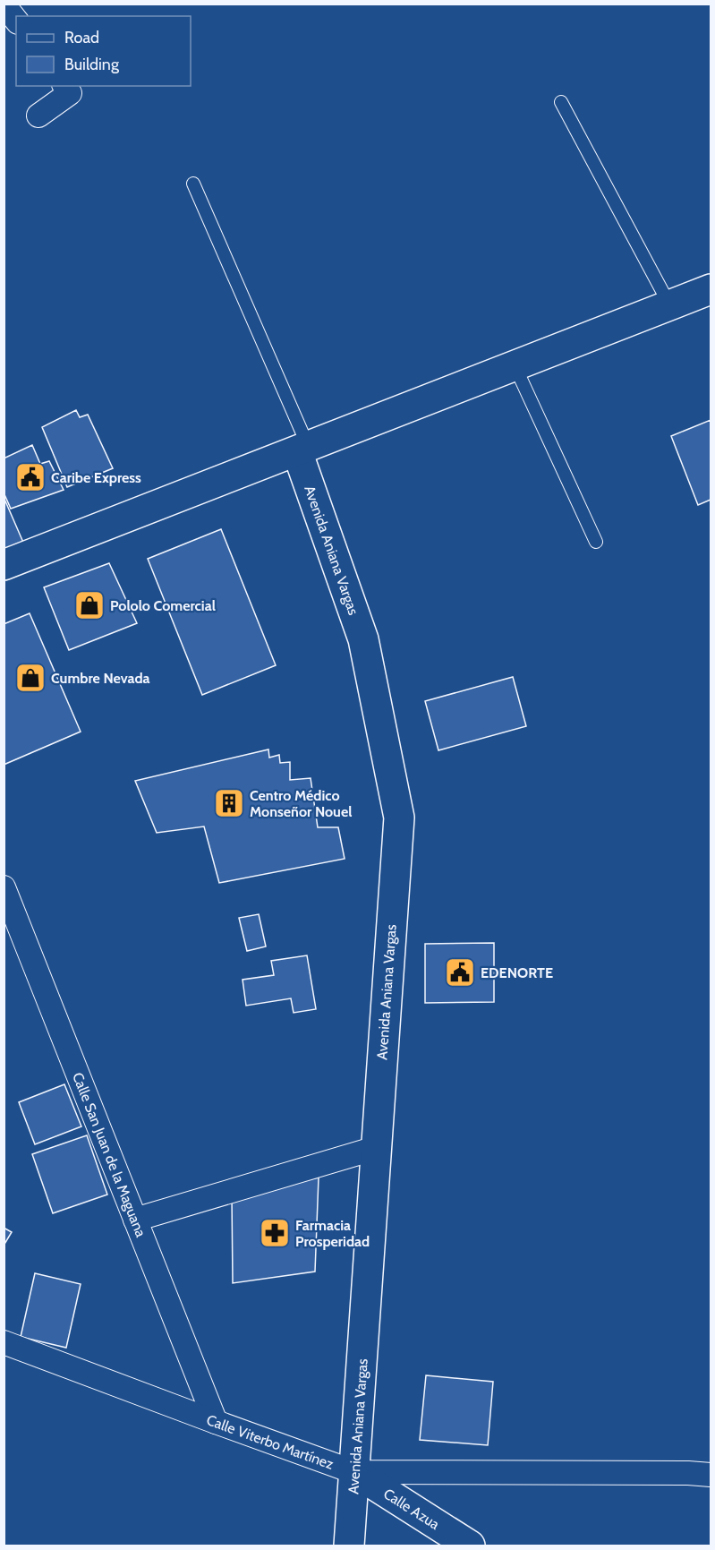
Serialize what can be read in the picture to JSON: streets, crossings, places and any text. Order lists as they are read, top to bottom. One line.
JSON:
{"streets":{"main road":["Avenida Aniana Vargas","Calle Azua"],"street":["Calle San Juan de la Maguana","Calle Viterbo Martínez"]},"crossings":[["Avenida Aniana Vargas","Calle Viterbo Martínez"],["Avenida Aniana Vargas","Calle Azua"],["Calle San Juan de la Maguana","Calle Viterbo Martínez"],["Calle Viterbo Martínez","Calle Azua"]],"places":{"public building":["Caribe Express","EDENORTE"],"shop":["Pololo Comercial","Cumbre Nevada"],"building":["Centro Médico Monseñor Nouel"],"pharmacy":["Farmacia Prosperidad"]},"legend":["Road","Building"]}
